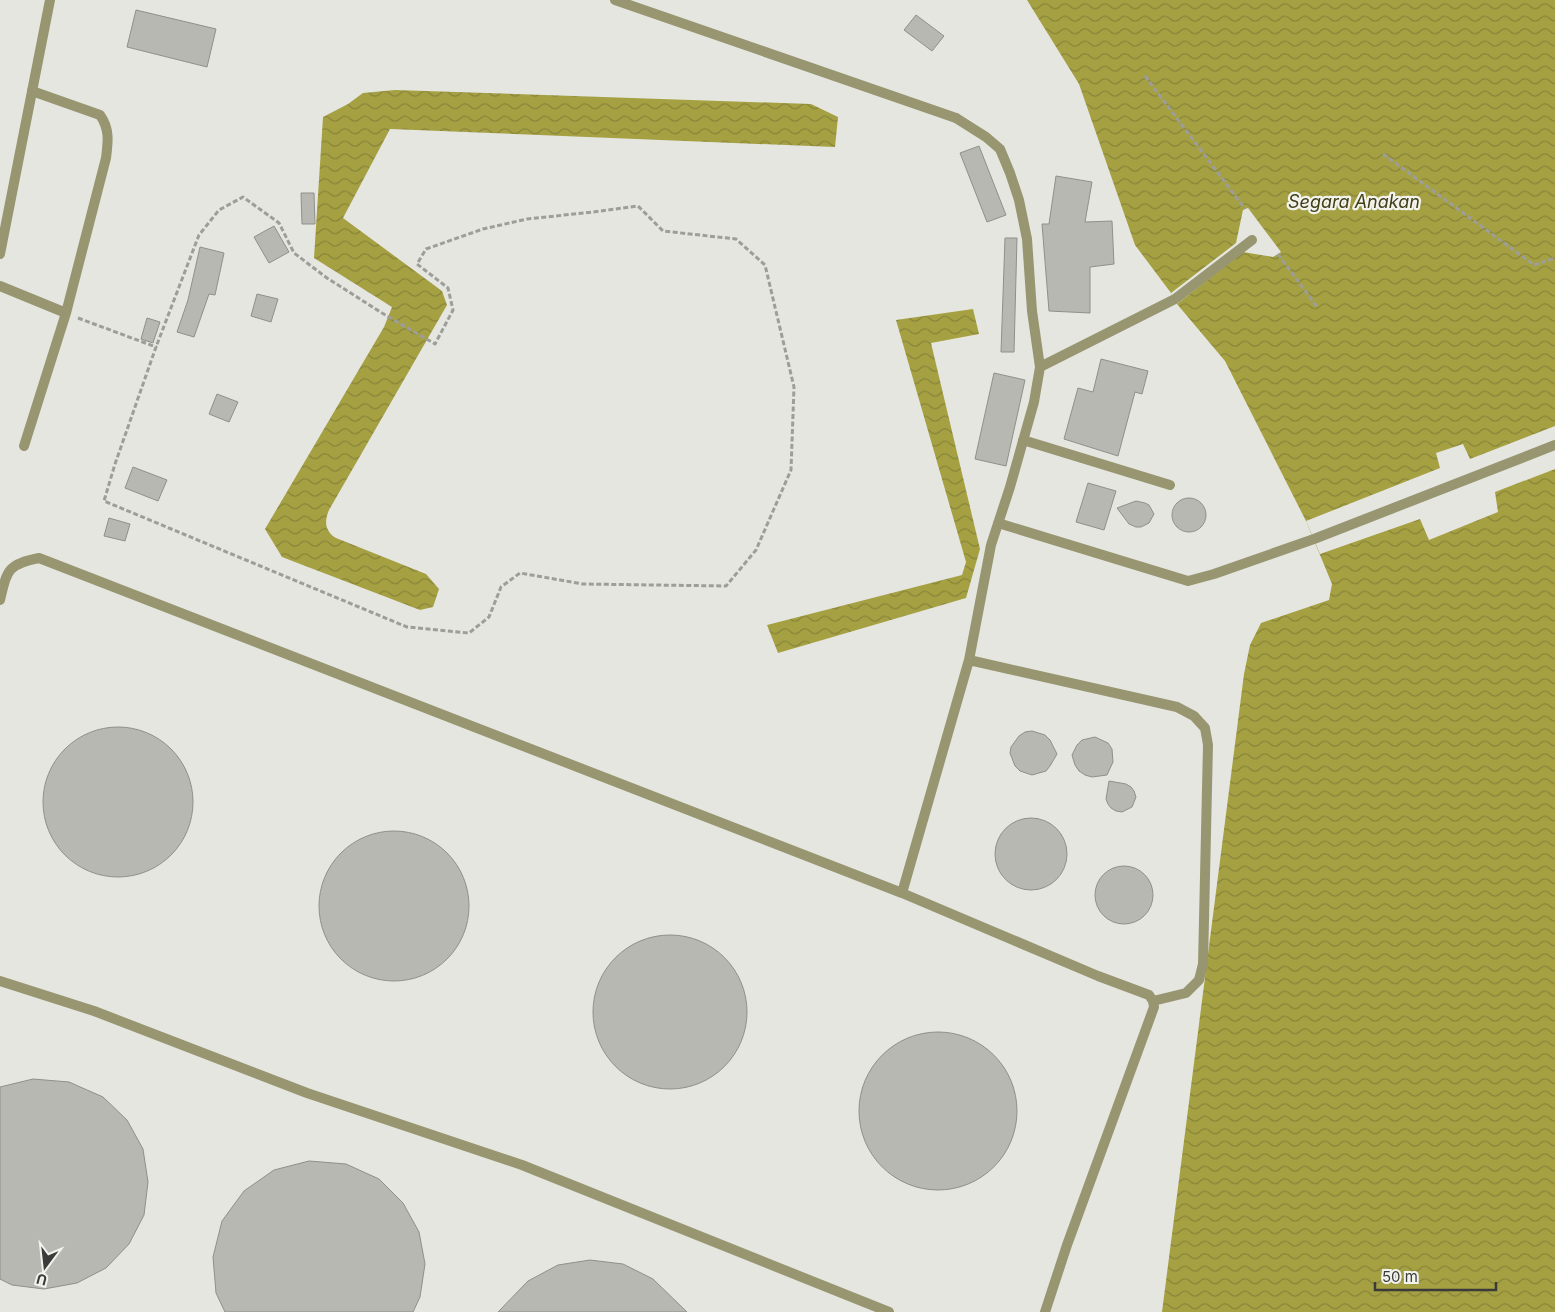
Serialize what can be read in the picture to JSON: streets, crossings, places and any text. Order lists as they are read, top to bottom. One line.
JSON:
{"water":["Segara Anakan"],"scale_bar":"50 m","north":"bottom"}
